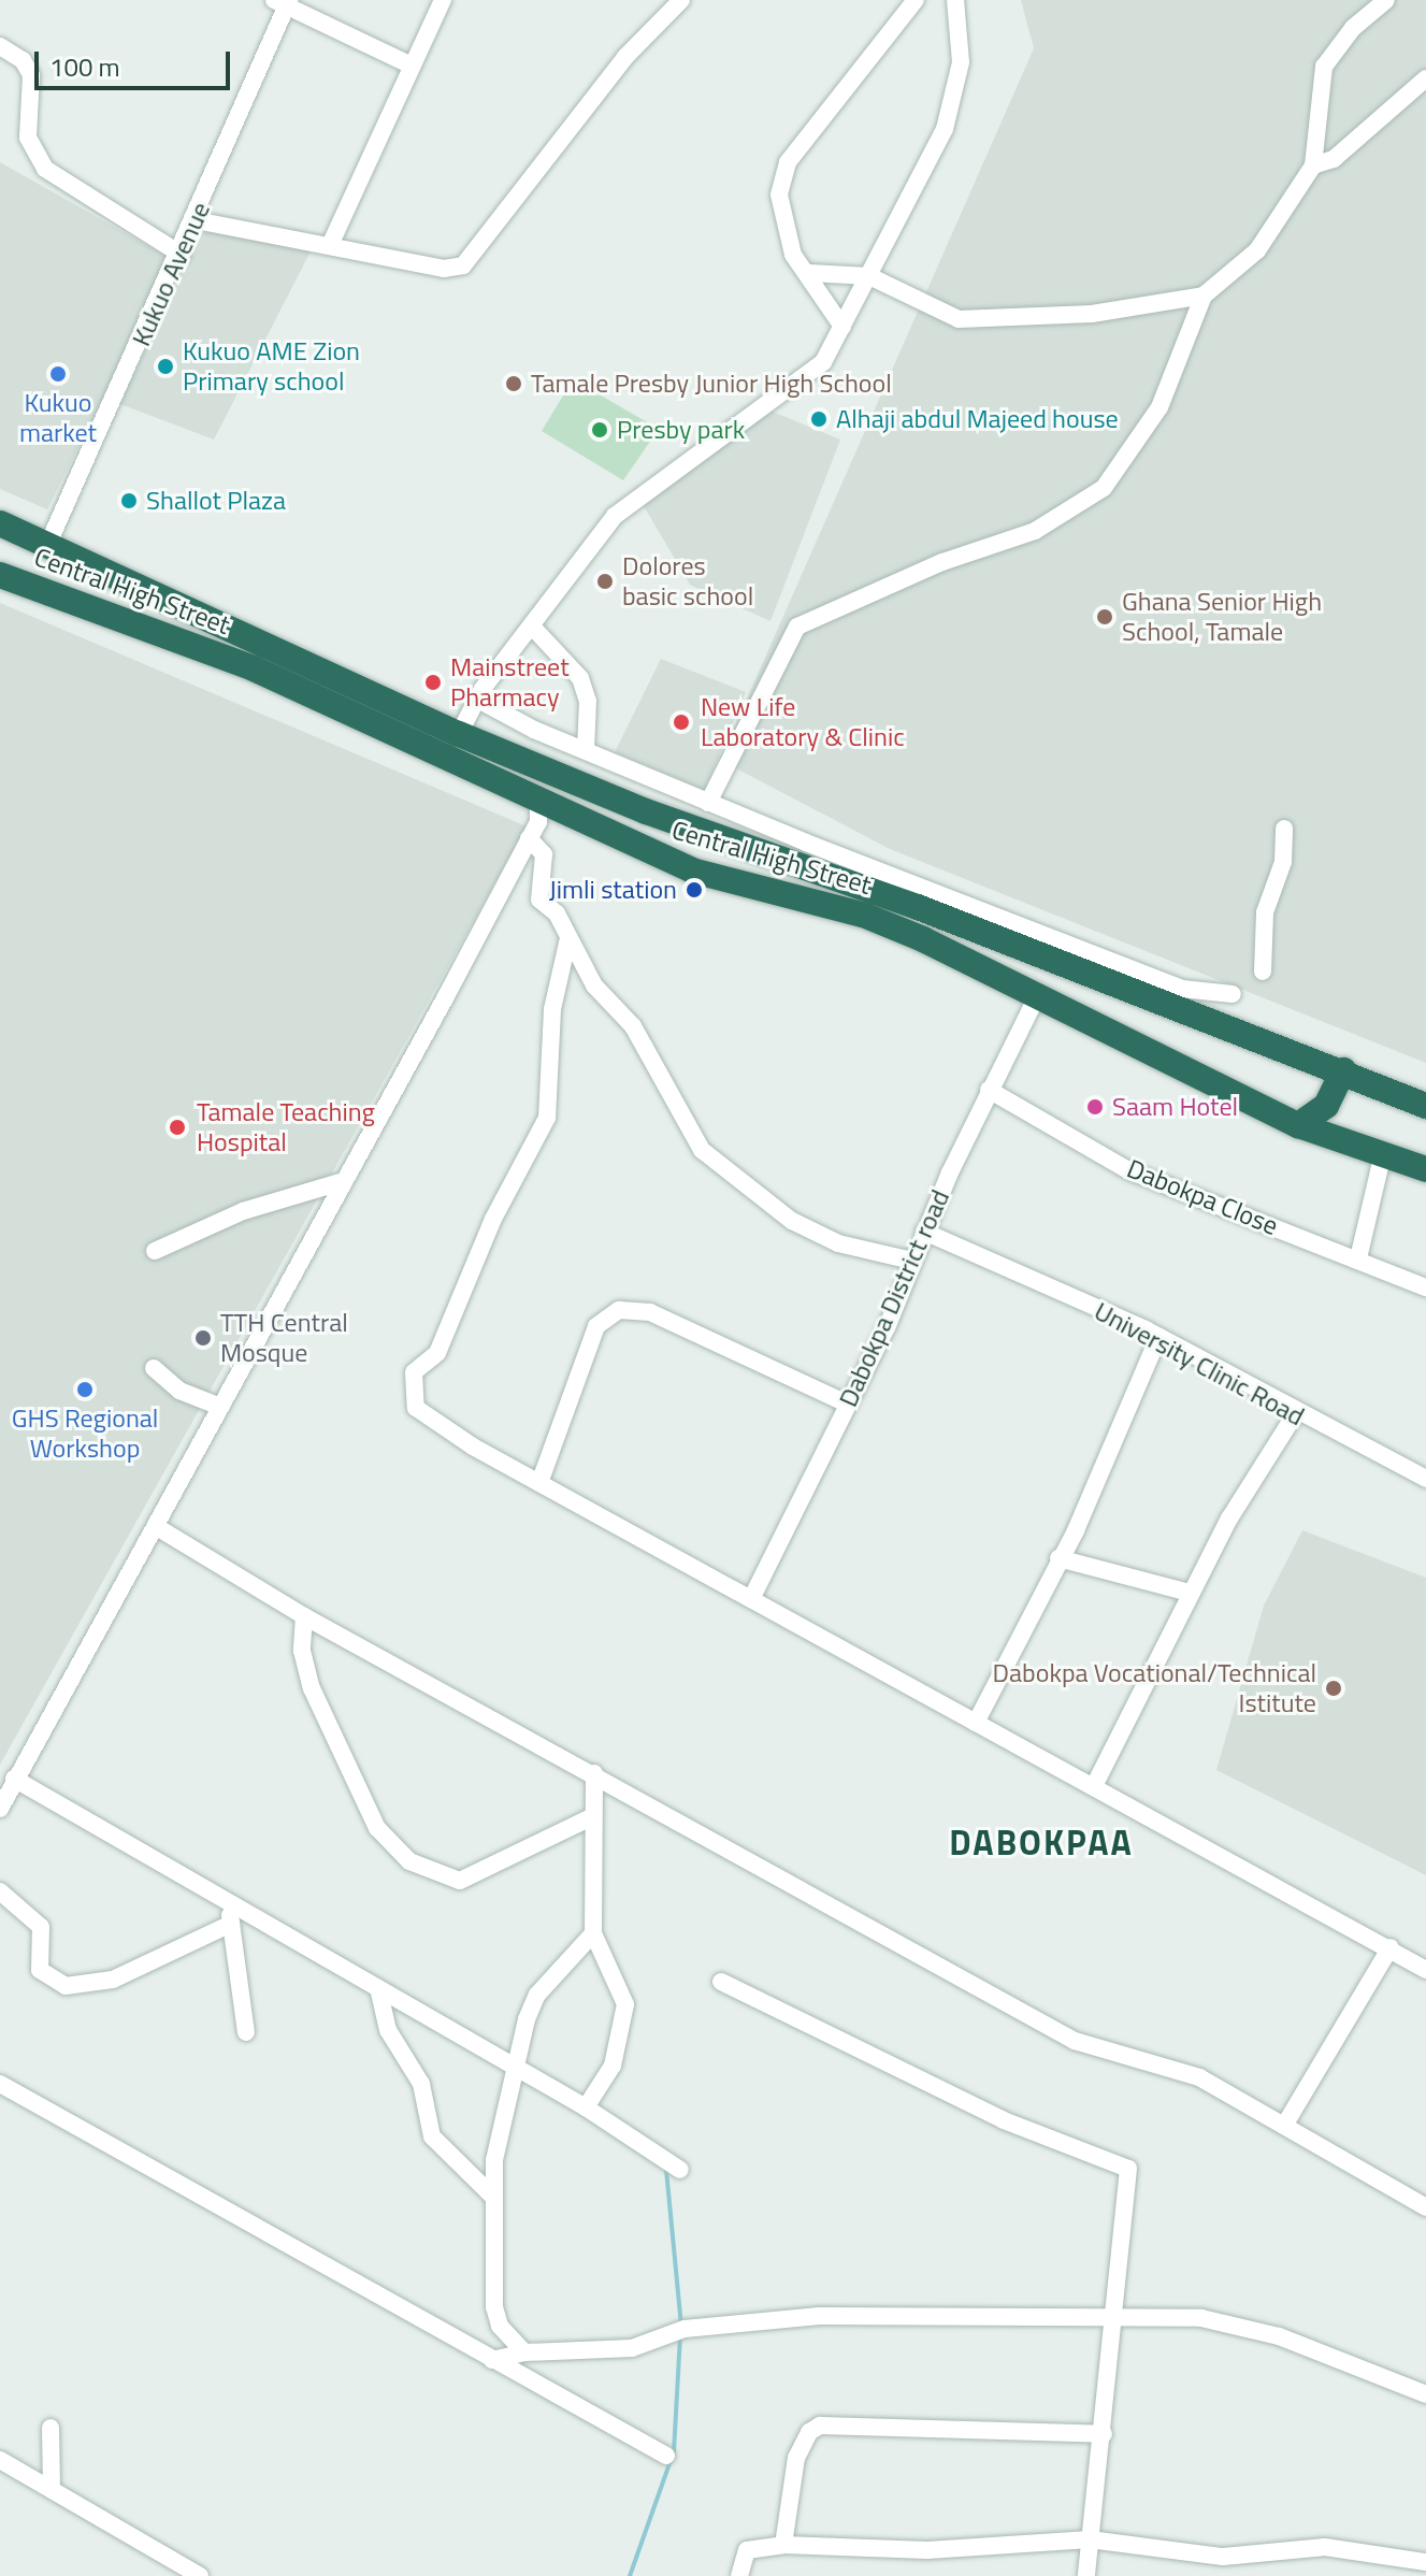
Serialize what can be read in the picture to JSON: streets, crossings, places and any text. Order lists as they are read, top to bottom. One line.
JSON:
{"streets":{"highway":["Central High Street"],"street":["Kukuo Avenue","Dabokpa Close","Dabokpa District road","University Clinic Road"]},"crossings":[["Kukuo Avenue","Central High Street"],["Central High Street","Dabokpa District road"],["Dabokpa Close","Dabokpa District road"],["Dabokpa District road","University Clinic Road"]],"districts":["DABOKPAA"],"places":["Kukuo AME Zion Primary school","Kukuo market","Tamale Presby Junior High School","Alhaji abdul Majeed house","Presby park","Shallot Plaza","Dolores basic school","Ghana Senior High School, Tamale","Mainstreet Pharmacy","New Life Laboratory & Clinic","Jimli station","Saam Hotel","Tamale Teaching Hospital","TTH Central Mosque","GHS Regional Workshop","Dabokpa Vocational/Technical Istitute"],"scale_bar":"100 m"}
